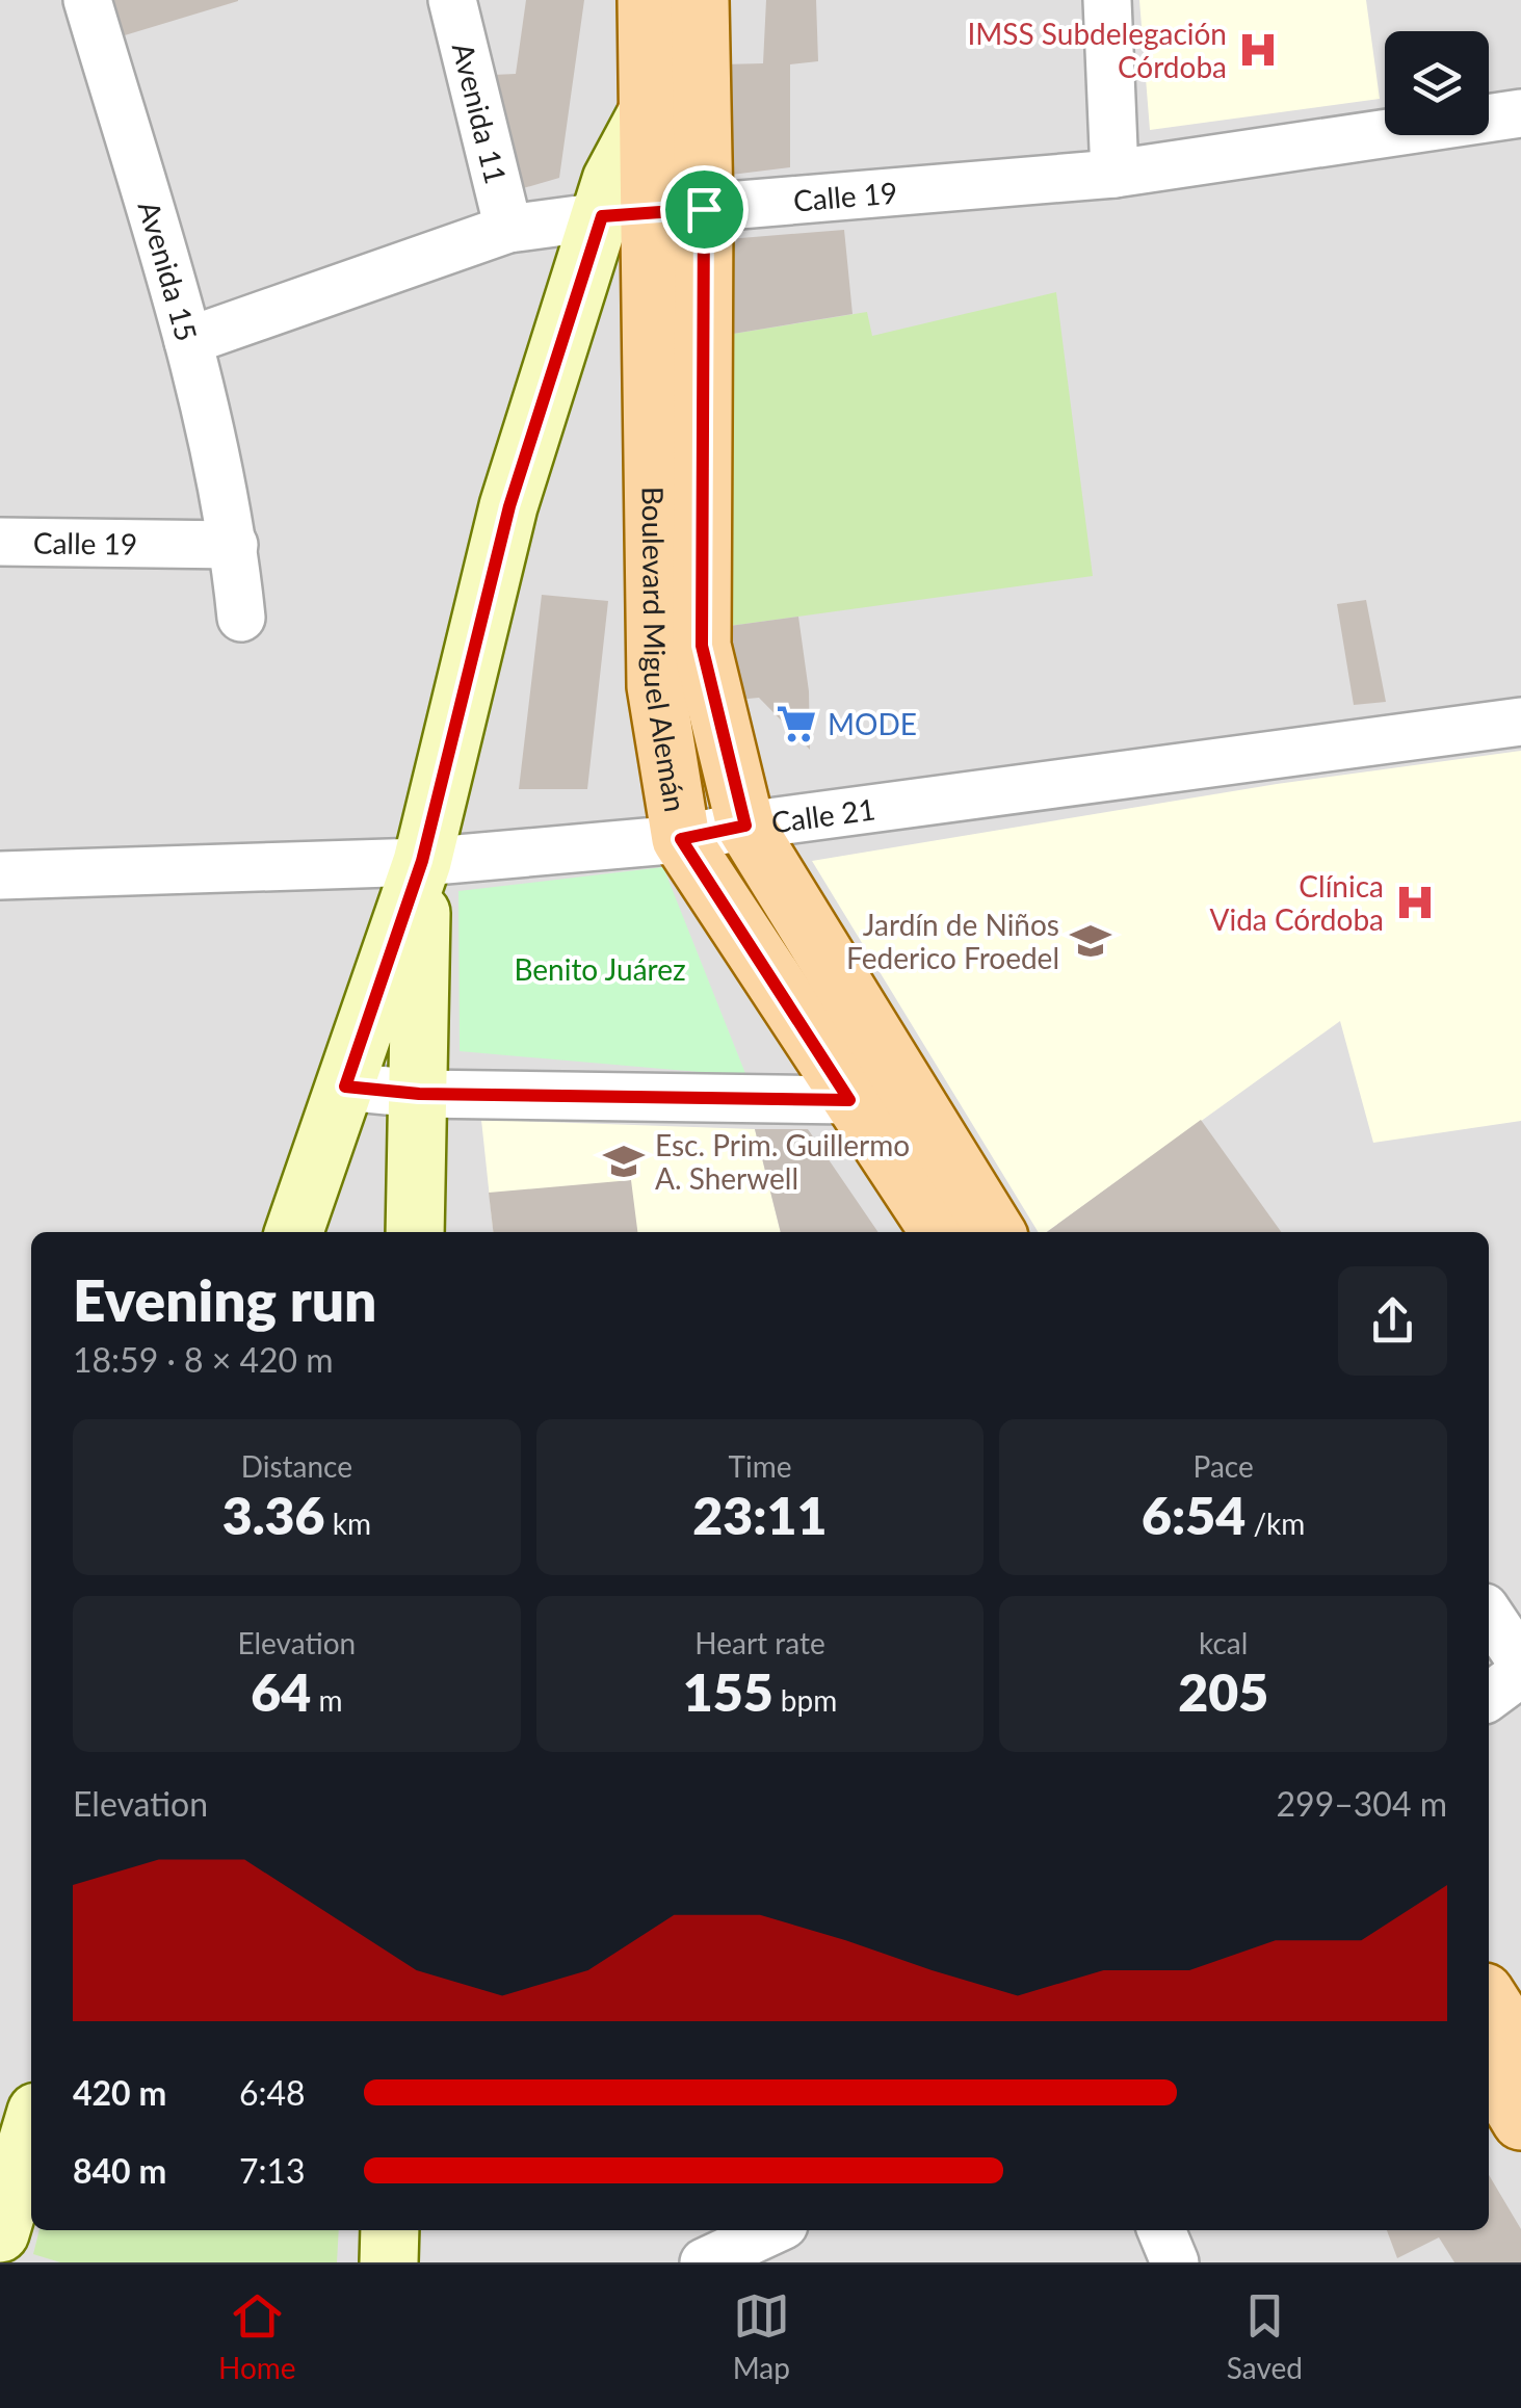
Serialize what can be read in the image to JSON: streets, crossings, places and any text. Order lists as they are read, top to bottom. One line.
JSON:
{"streets":{"main road":["Boulevard Miguel Alemán"],"street":["Avenida 11","Calle 19","Avenida 15","Calle 21"]},"crossings":[["Avenida 11","Calle 19"],["Calle 19","Avenida 15"],["Calle 19","Boulevard Miguel Alemán"],["Boulevard Miguel Alemán","Calle 21"]],"parks":["Benito Juárez"],"places":{"hospital":["IMSS Subdelegación Córdoba","Clínica Vida Córdoba"],"supermarket":["MODE"],"school or university":["Jardín de Niños Federico Froedel","Esc. Prim. Guillermo A. Sherwell"]},"page":{"heading":["Evening run","18:59 · 8 × 420 m"],"stats":[["Distance","3.36 km"],["Time","23:11"],["Pace","6:54 /km"],["Elevation","64 m"],["Heart rate","155 bpm"],["kcal","205"]],"chart":["Elevation","299–304 m"],"list":[{"name":"420 m","note":"6:48"},{"name":"840 m","note":"7:13"}],"tabs":["Home","Map","Saved"]}}
